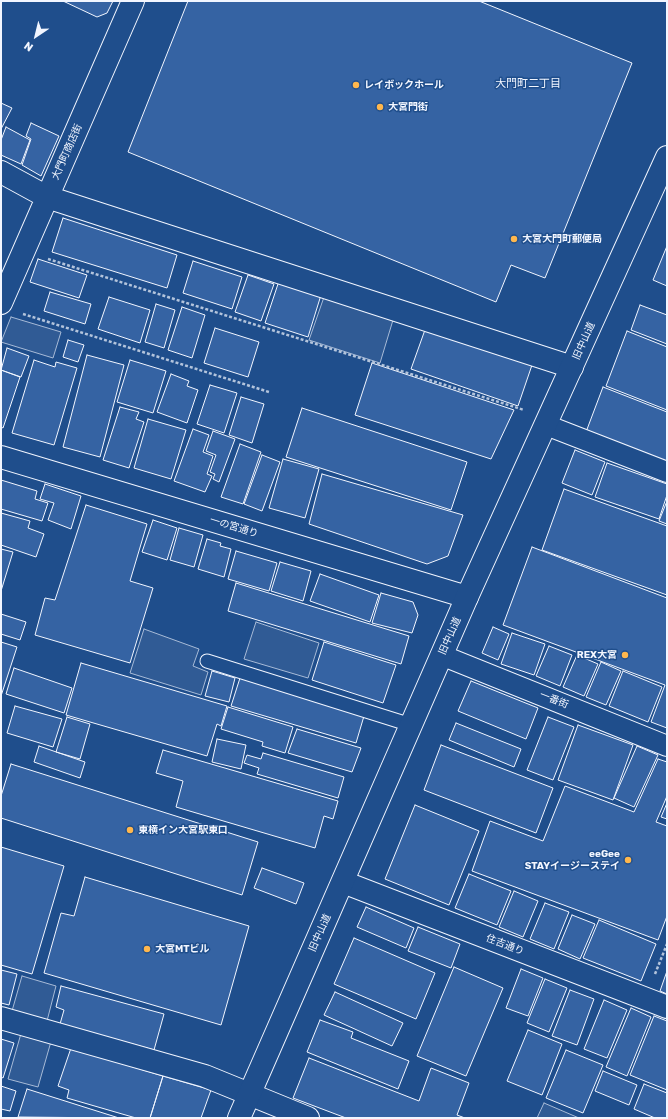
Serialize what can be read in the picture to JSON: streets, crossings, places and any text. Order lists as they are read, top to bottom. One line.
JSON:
{"streets":{"street":["大門町商店街","旧中山道","一の宮通り","一番街","住吉通り"]},"crossings":[["旧中山道","一の宮通り"],["旧中山道","一番街"],["旧中山道","住吉通り"]],"districts":["大門町二丁目"],"places":["レイボックホール","大宮門街","大宮大門町郵便局","REX大宮","東横イン大宮駅東口","eeGee STAYイージーステイ","大宮MTビル"],"north":"bottom left"}
